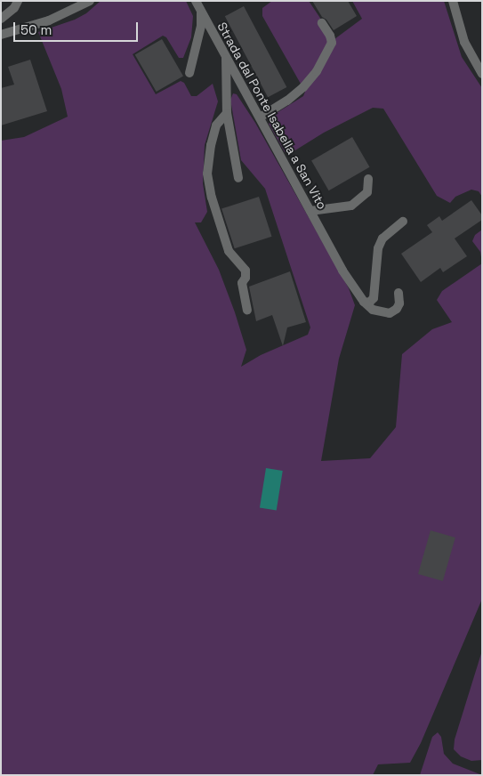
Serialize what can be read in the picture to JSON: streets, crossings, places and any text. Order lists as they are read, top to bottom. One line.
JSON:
{"streets":{"street":["Strada dal Ponte Isabella a San Vito"]},"scale_bar":"50 m"}
